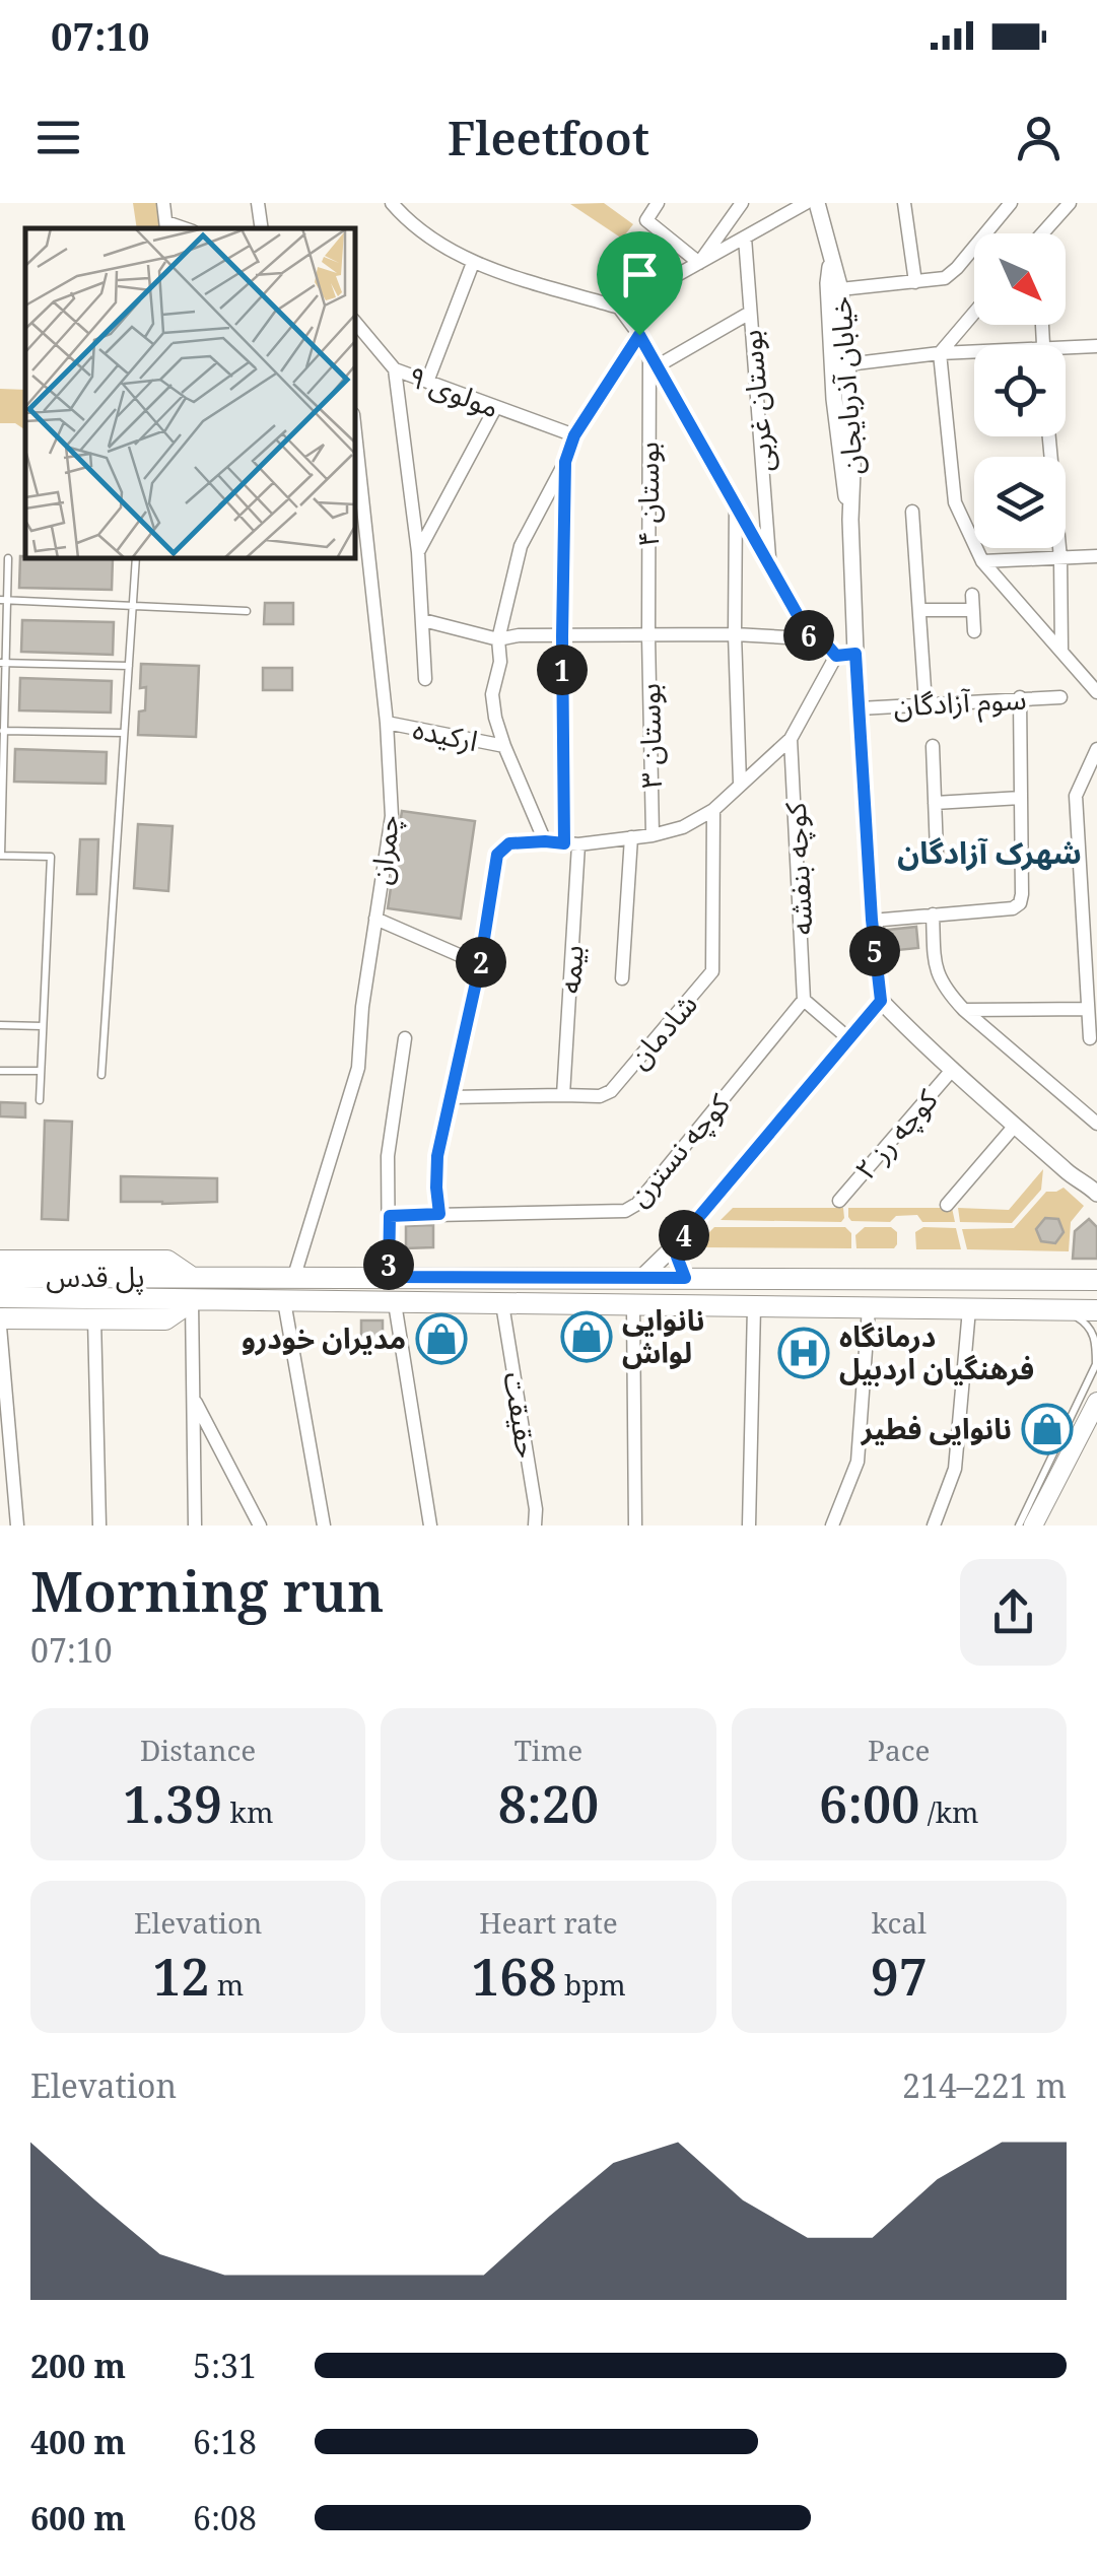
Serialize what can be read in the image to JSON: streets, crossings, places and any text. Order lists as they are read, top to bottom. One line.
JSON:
{"streets":{"main road":["پل قدس"],"street":["خیابان آذربایجان","مولوی ۹","بوستان غربی","بوستان ۴","سوم آزادگان","ارکیده","بوستان ۳","چمران","کوچه بنفشه","بیمه","شادمان","کوچه رز ۲","کوچه نسترن","حقیقت"]},"crossings":[["خیابان آذربایجان","سوم آزادگان"],["بوستان غربی","بوستان ۴"],["بوستان ۴","بوستان ۳"],["ارکیده","چمران"],["چمران","پل قدس"],["کوچه بنفشه","کوچه نسترن"],["بیمه","شادمان"],["پل قدس","حقیقت"]],"districts":["شهرک آزادگان"],"places":{"shop":["نانوایی لواش","مدیران خودرو","نانوایی فطیر"],"hospital":["درمانگاه فرهنگیان اردبیل"]},"north":"bottom right","page":{"status":"07:10","header":"Fleetfoot","pins":["6","1","5","2","4","3"],"heading":["Morning run","07:10"],"stats":[["Distance","1.39 km"],["Time","8:20"],["Pace","6:00 /km"],["Elevation","12 m"],["Heart rate","168 bpm"],["kcal","97"]],"chart":["Elevation","214–221 m"],"list":[{"name":"200 m","note":"5:31"},{"name":"400 m","note":"6:18"},{"name":"600 m","note":"6:08"}]}}
